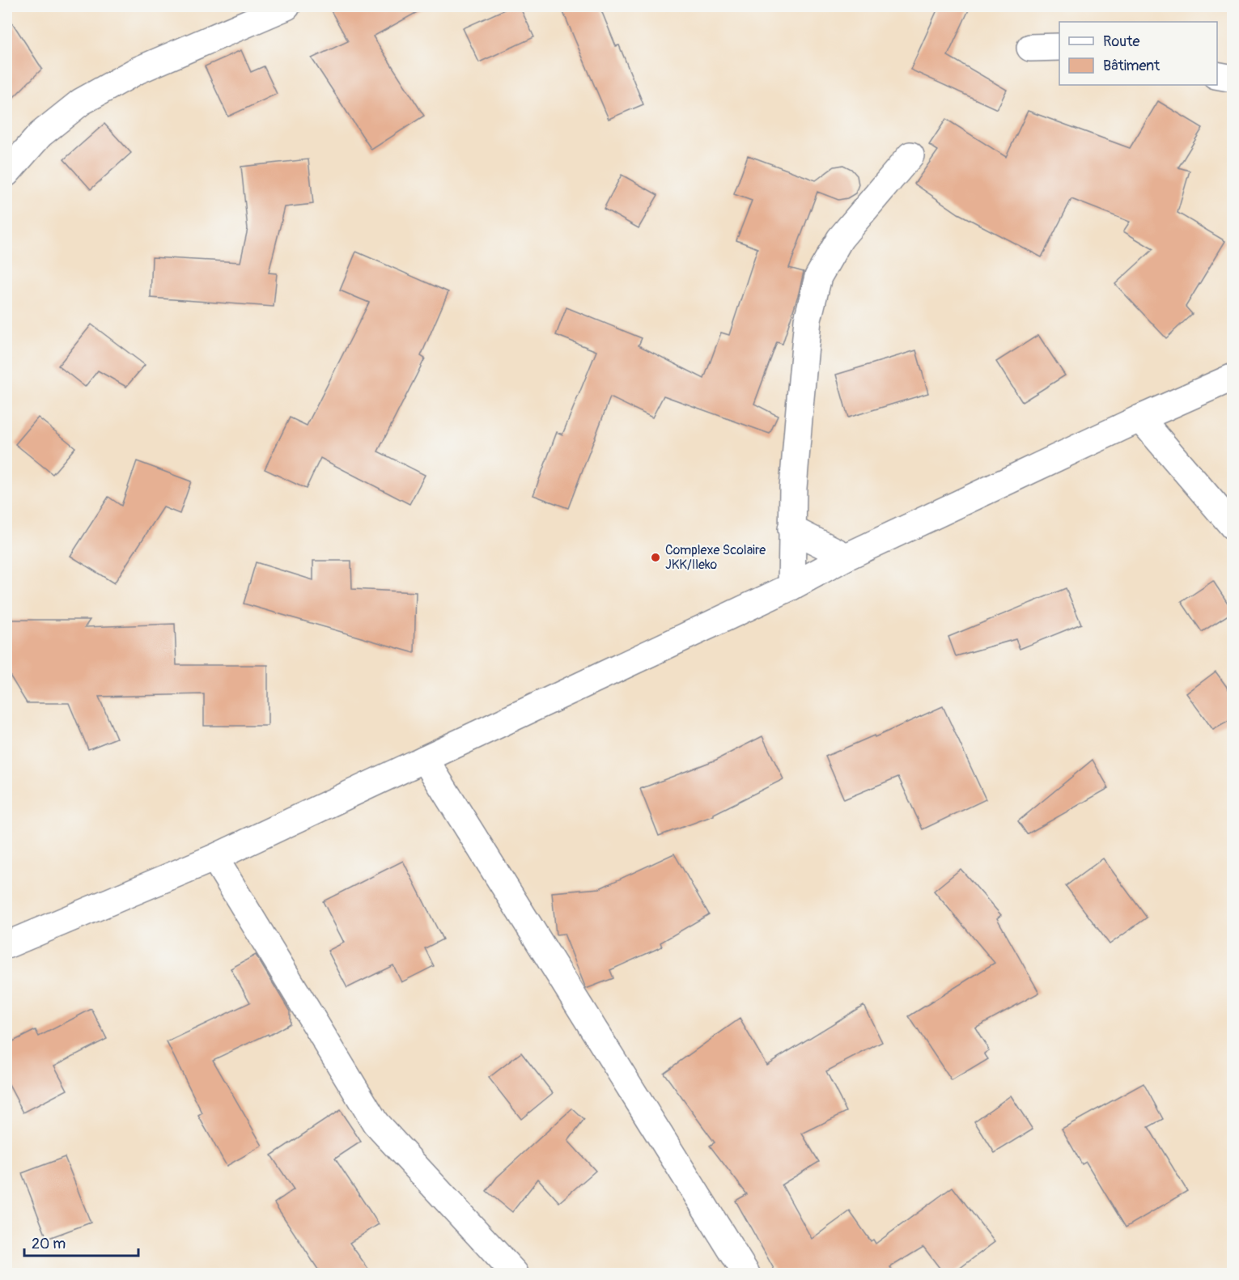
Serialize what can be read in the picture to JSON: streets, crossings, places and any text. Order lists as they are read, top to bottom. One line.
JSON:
{"places":["Complexe Scolaire JKK/Ileko"],"legend":["Route","Bâtiment"],"scale_bar":"20 m"}
